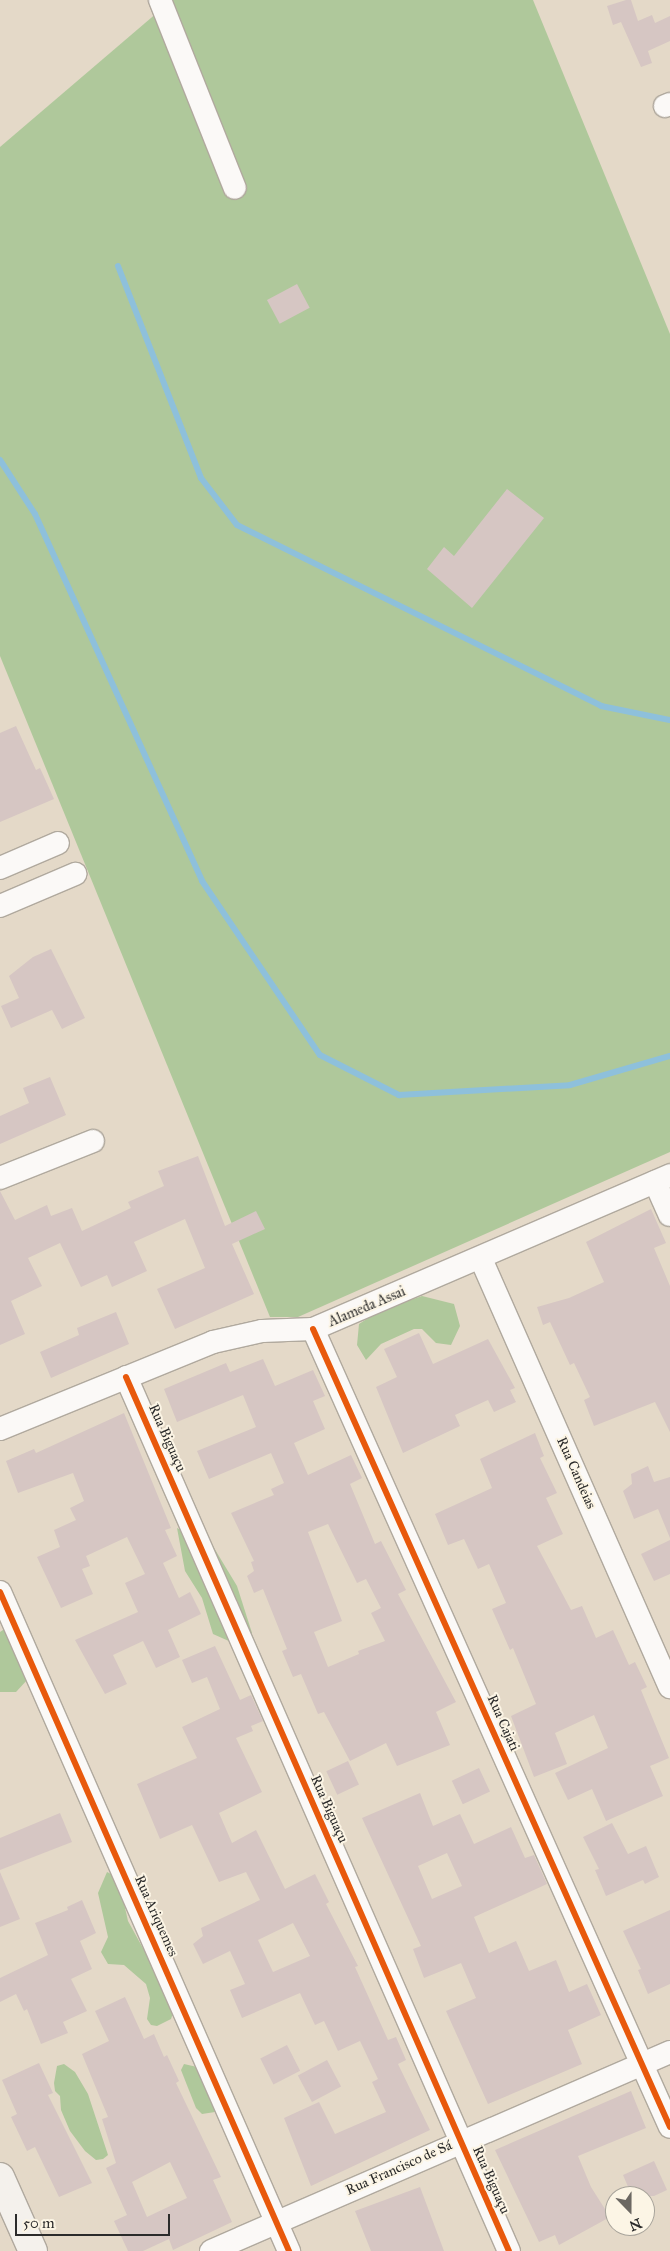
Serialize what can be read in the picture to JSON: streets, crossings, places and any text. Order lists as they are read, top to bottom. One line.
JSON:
{"streets":{"street":["Alameda Assai","Rua Biguaçu","Rua Candeias","Rua Cajati","Rua Ariquemes","Rua Francisco de Sá"]},"crossings":[["Alameda Assai","Rua Biguaçu"],["Alameda Assai","Rua Candeias"],["Alameda Assai","Rua Cajati"],["Rua Biguaçu","Rua Francisco de Sá"],["Rua Cajati","Rua Francisco de Sá"],["Rua Ariquemes","Rua Francisco de Sá"]],"scale_bar":"50 m","north":"bottom"}
